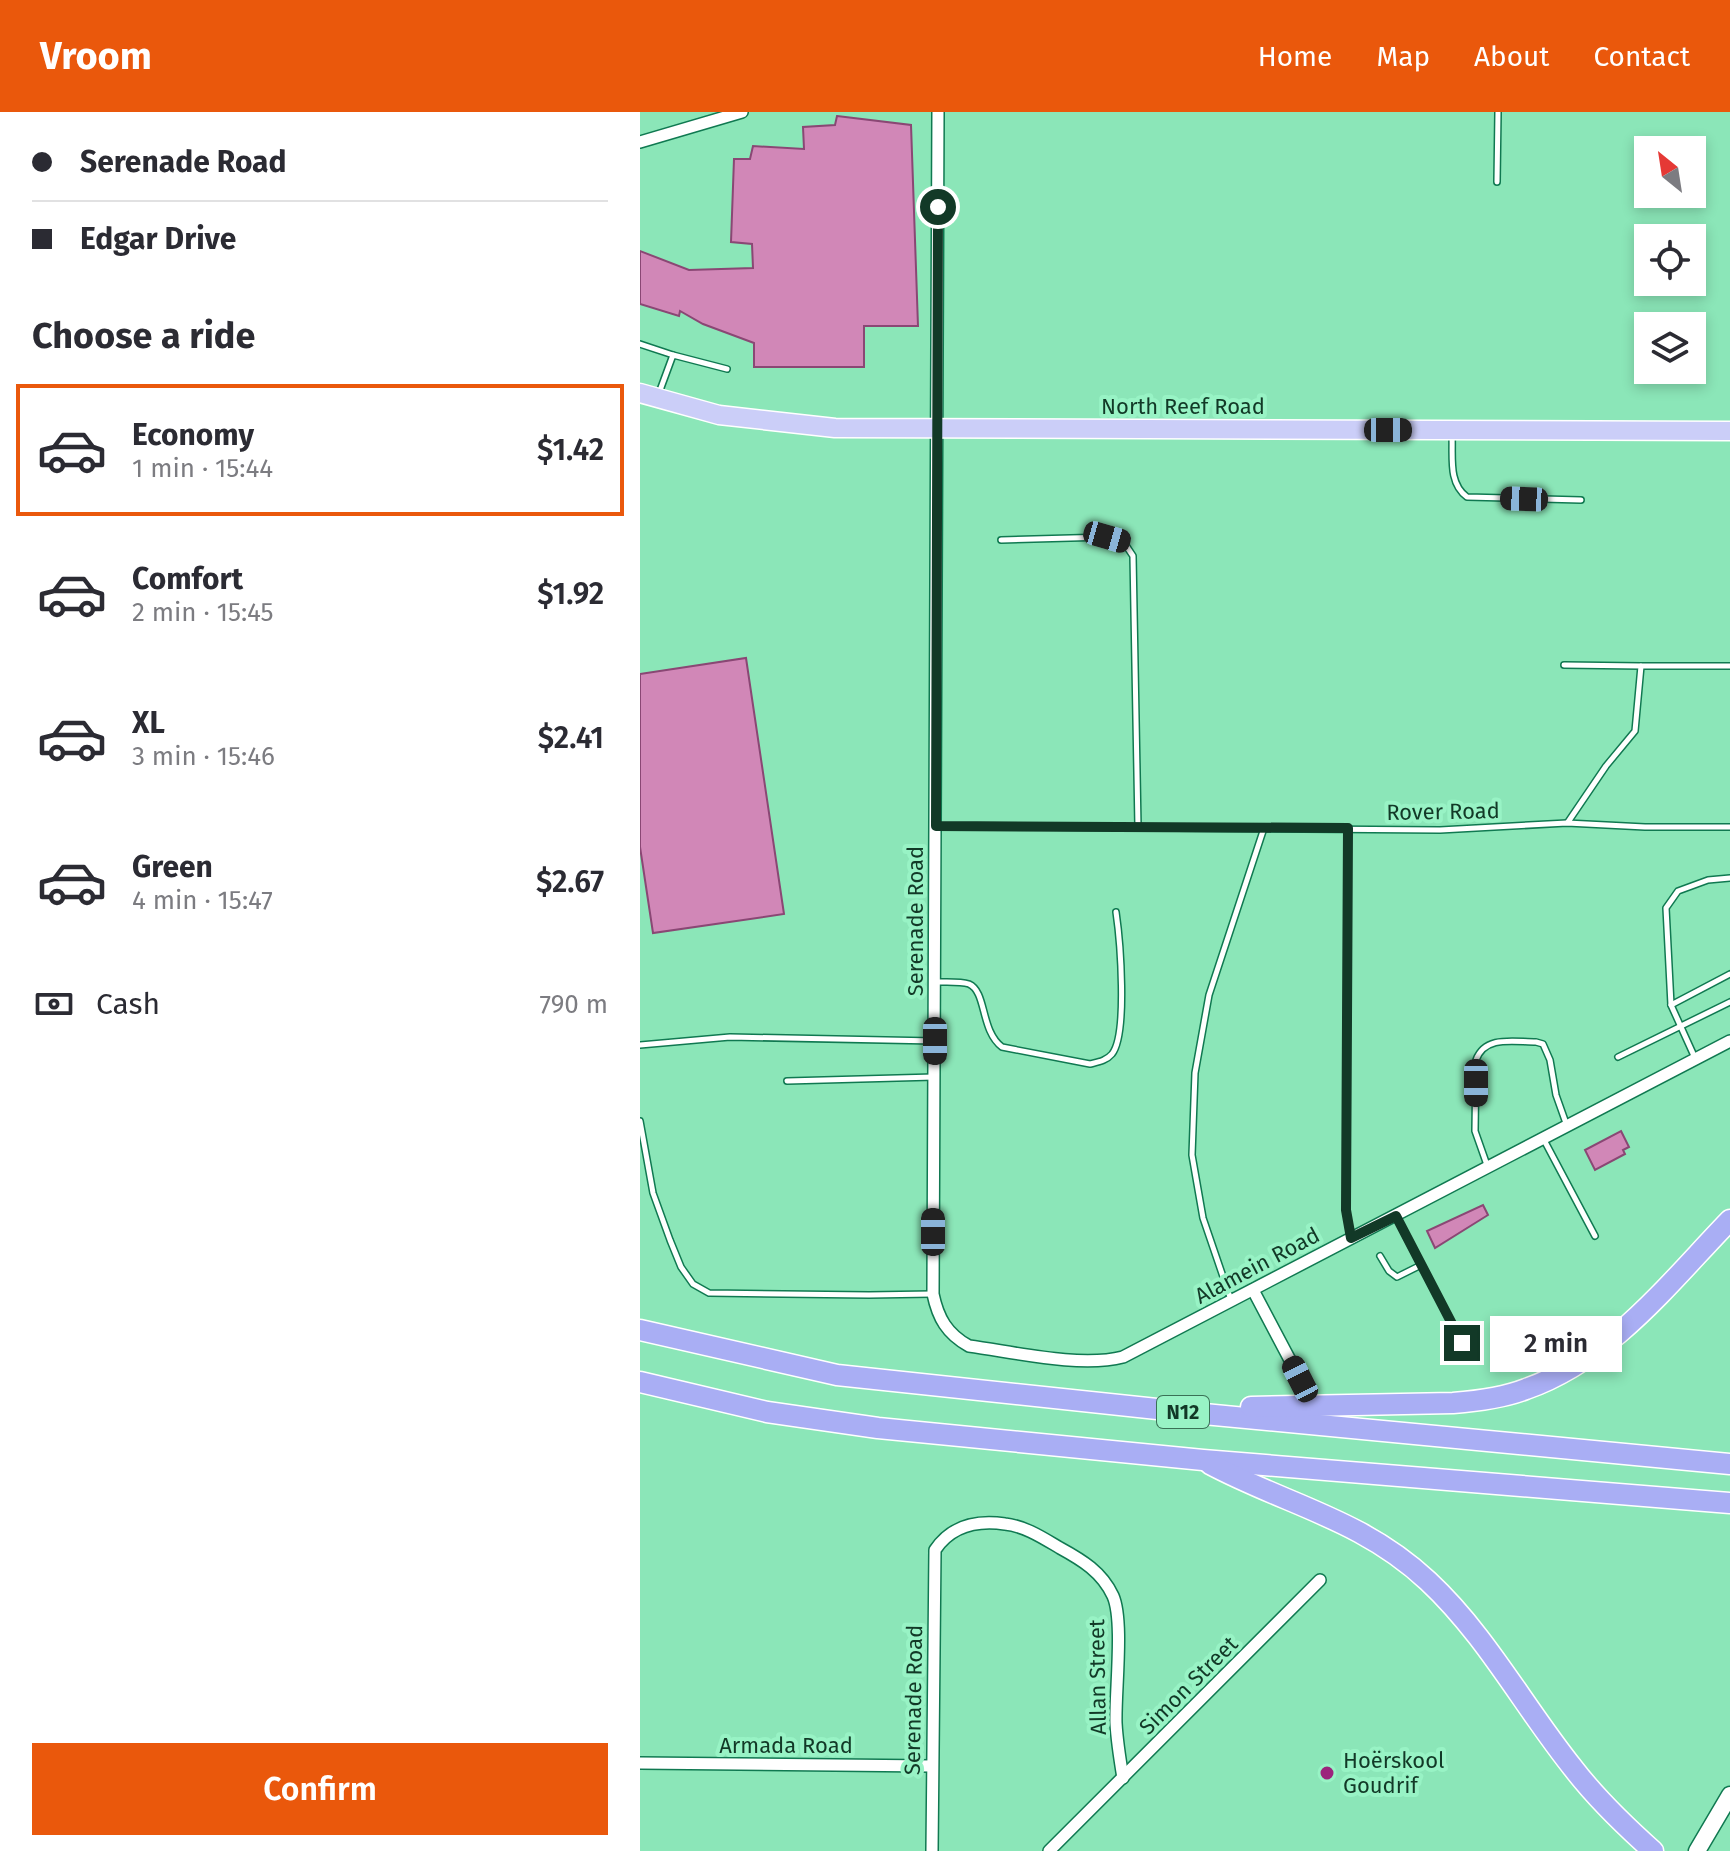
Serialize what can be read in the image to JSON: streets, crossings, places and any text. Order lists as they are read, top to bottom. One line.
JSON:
{"streets":{"highway":["N12"],"main road":["North Reef Road"],"street":["Serenade Road","Alamein Road","Allan Street","Simon Street","Armada Road"],"lane":["Rover Road"]},"crossings":[["North Reef Road","Serenade Road"],["Rover Road","Serenade Road"],["Serenade Road","Alamein Road"],["Serenade Road","Allan Street"],["Serenade Road","Armada Road"],["Allan Street","Simon Street"]],"places":["Hoërskool Goudrif"],"north":"top left","page":{"header":"Vroom","nav":["Home","Map","About","Contact"],"banner":["Serenade Road","Edgar Drive"],"heading":"Choose a ride","list":[{"name":"Economy","note":"1 min · 15:44","value":"$1.42"},{"name":"Comfort","note":"2 min · 15:45","value":"$1.92"},{"name":"XL","note":"3 min · 15:46","value":"$2.41"},{"name":"Green","note":"4 min · 15:47","value":"$2.67"}],"pay":["Cash","790 m"],"bubble":"2 min","buttons":"Confirm"}}
